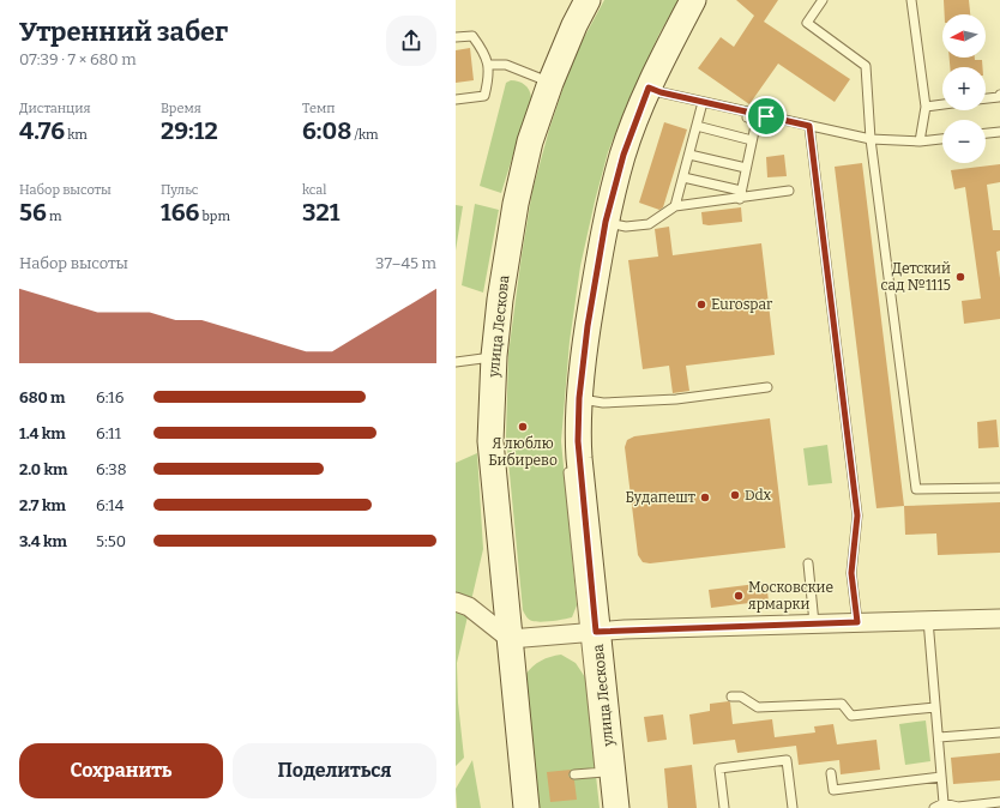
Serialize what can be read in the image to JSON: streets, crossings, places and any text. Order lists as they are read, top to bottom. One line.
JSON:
{"streets":{"main road":["улица Лескова"]},"places":["Детский сад №1115","Eurospar","Я люблю Бибирево","Ddx","Будапешт","Московские ярмарки"],"north":"left","page":{"heading":["Утренний забег","07:39 · 7 × 680 m"],"map_buttons":["+","−"],"stats":[["Дистанция","4.76 km"],["Время","29:12"],["Темп","6:08 /km"],["Набор высоты","56 m"],["Пульс","166 bpm"],["kcal","321"]],"chart":["Набор высоты","37–45 m"],"list":[{"name":"680 m","note":"6:16"},{"name":"1.4 km","note":"6:11"},{"name":"2.0 km","note":"6:38"},{"name":"2.7 km","note":"6:14"},{"name":"3.4 km","note":"5:50"}],"buttons":["Сохранить","Поделиться"]}}
